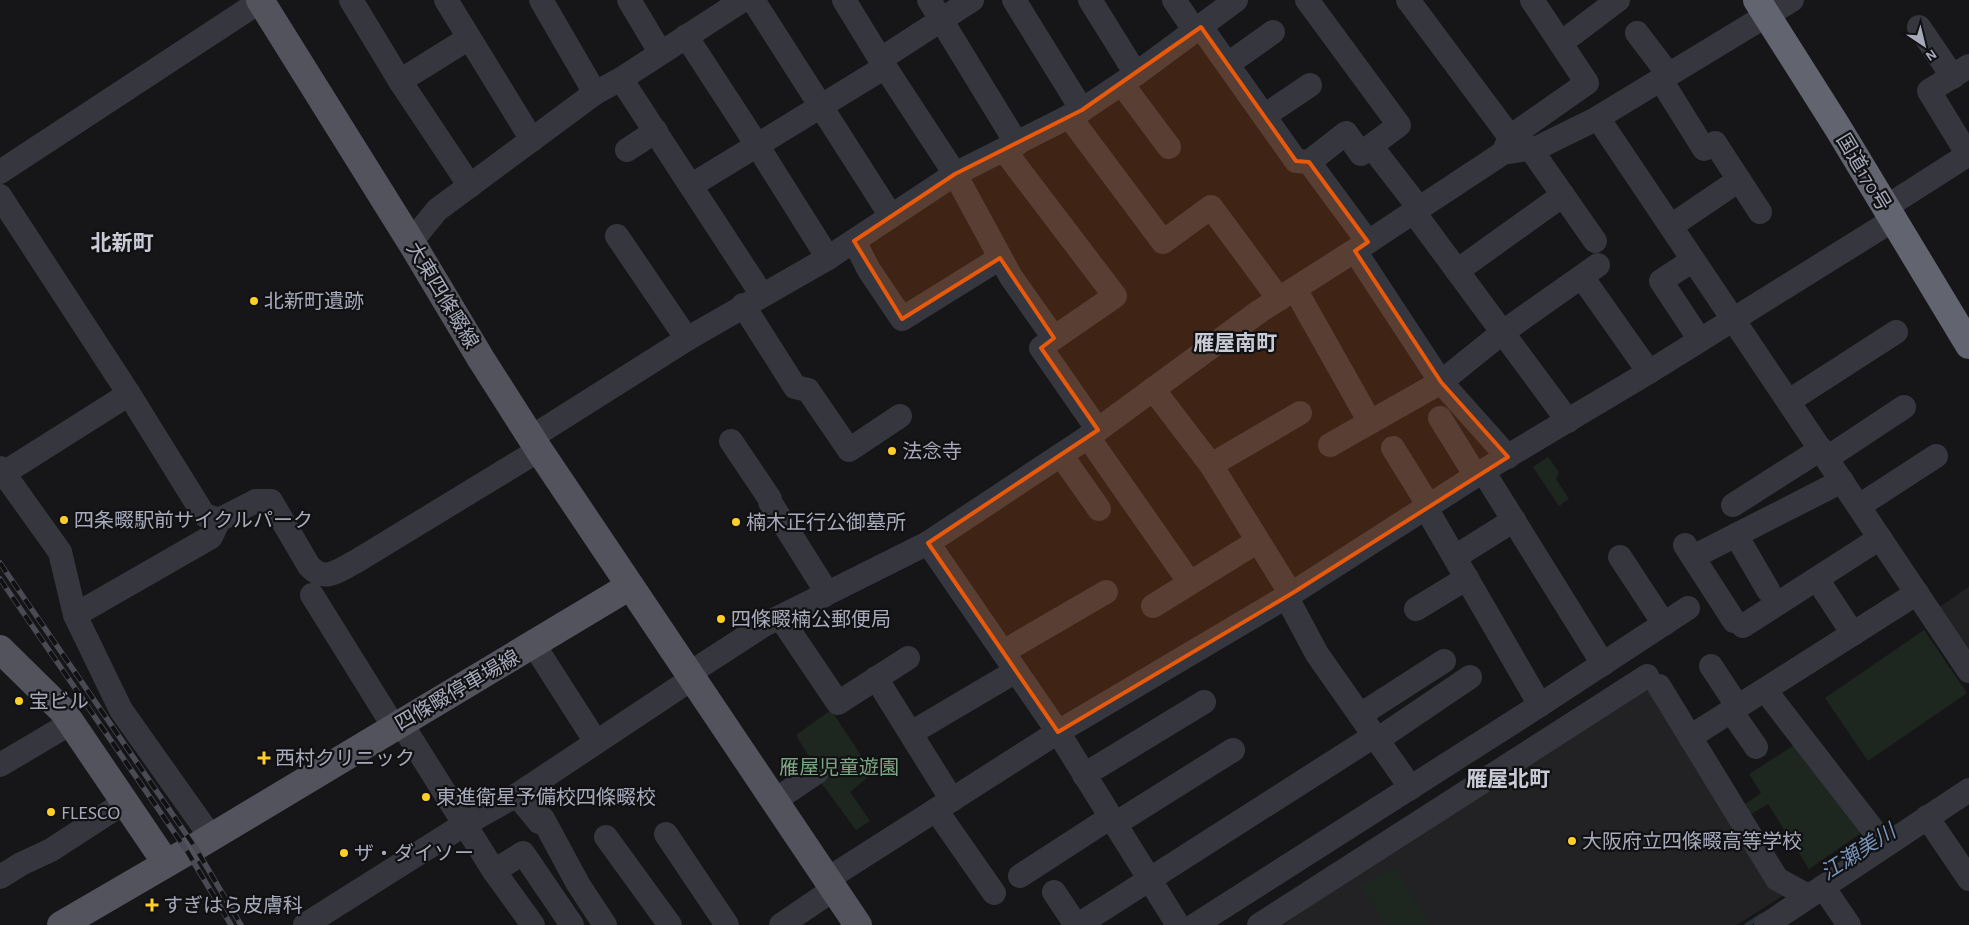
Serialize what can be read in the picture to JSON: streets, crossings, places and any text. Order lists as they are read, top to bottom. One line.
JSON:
{"streets":{"highway":["国道170号"],"main road":["大東四條畷線","四條畷停車場線"]},"crossings":[["大東四條畷線","四條畷停車場線"]],"districts":["北新町","雁屋南町","雁屋北町"],"water":["江瀬美川"],"parks":["雁屋児童遊園"],"places":{"other":["北新町遺跡","法念寺","四条畷駅前サイクルパーク","楠木正行公御墓所","四條畷楠公郵便局","宝ビル","東進衛星予備校四條畷校","FLESCO","大阪府立四條畷高等学校","ザ・ダイソー"],"health":["西村クリニック","すぎはら皮膚科"]},"north":"bottom right"}
